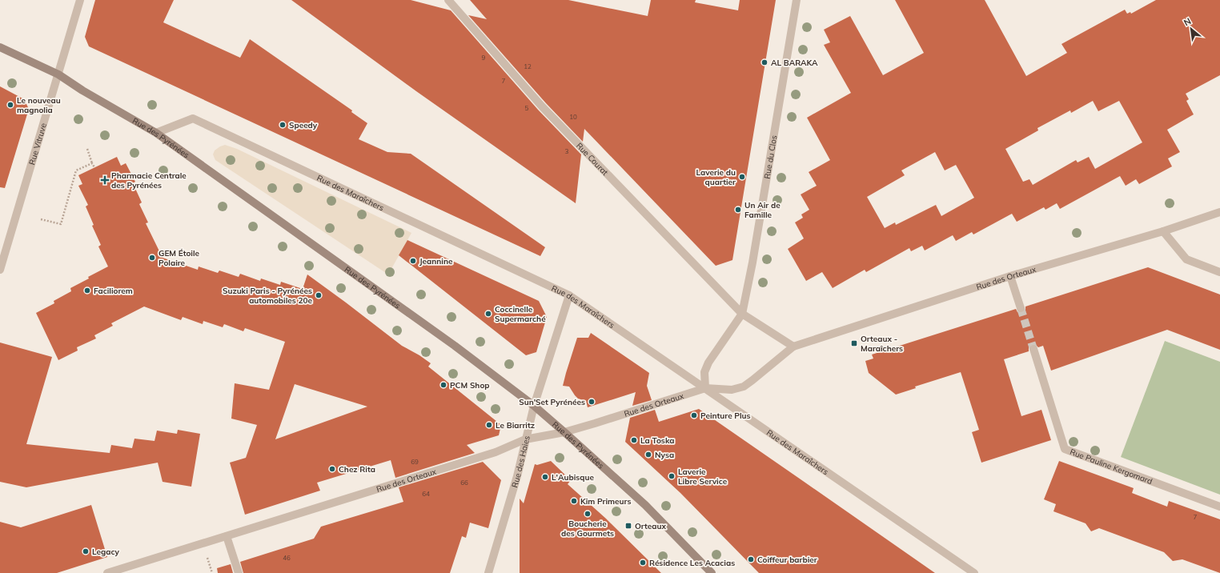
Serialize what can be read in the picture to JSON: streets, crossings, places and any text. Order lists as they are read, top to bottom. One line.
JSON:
{"streets":{"main road":["Rue des Pyrénées"],"street":["Rue Vitruve","Rue du Clos","Rue Courat","Rue des Maraîchers","Rue des Orteaux","Rue des Haies","Rue Pauline Kergomard"]},"crossings":[["Rue des Pyrénées","Rue Vitruve"],["Rue des Pyrénées","Rue des Maraîchers"],["Rue des Pyrénées","Rue des Orteaux"],["Rue des Pyrénées","Rue des Haies"],["Rue du Clos","Rue Courat"],["Rue des Maraîchers","Rue des Orteaux"],["Rue des Maraîchers","Rue des Haies"],["Rue des Orteaux","Rue des Haies"]],"places":{"other":["AL BARAKA","Le nouveau magnolia","Speedy","Laverie du quartier","Un Air de Famille","GEM Étoile Polaire","Jeannine","Faciliorem","Suzuki Paris - Pyrénées automobiles 20e","Coccinelle Supermarché","PCM Shop","Sun'Set Pyrénées","Peinture Plus","Le Biarritz","La Toska","Nysa","Chez Rita","Laverie Libre Service","L'Aubisque","Kim Primeurs","Boucherie des Gourmets","Legacy","Coiffeur barbier","Résidence Les Acacias"],"health":["Pharmacie Centrale des Pyrénées"],"transit":["Orteaux - Maraîchers","Orteaux"]},"house_numbers":["9","12","7","5","10","3","69","66","64","7","46"],"north":"top left"}
